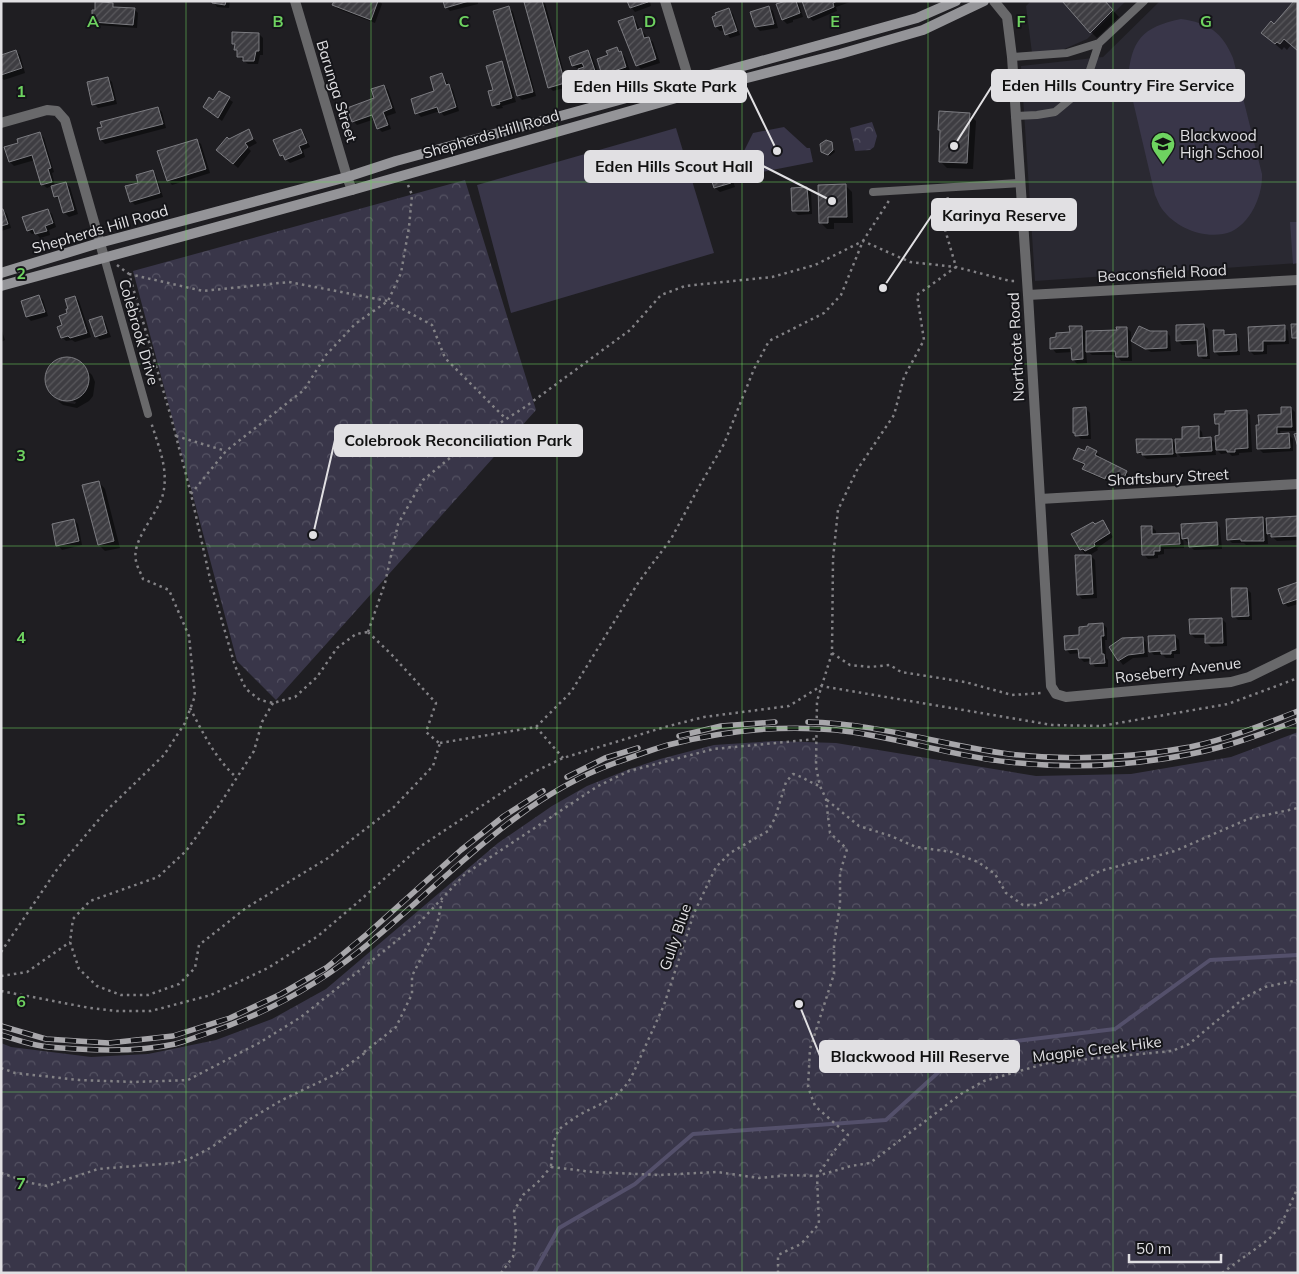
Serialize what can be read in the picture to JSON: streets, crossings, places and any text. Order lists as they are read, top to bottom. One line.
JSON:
{"streets":{"main road":["Shepherds Hill Road"],"street":["Barunga Street","Beaconsfield Road","Northcote Road","Shaftsbury Street","Roseberry Avenue"],"lane":["Colebrook Drive"],"path":["Gully Blue","Magpie Creek Hike"]},"crossings":[["Barunga Street","Shepherds Hill Road"],["Shepherds Hill Road","Colebrook Drive"],["Beaconsfield Road","Northcote Road"],["Northcote Road","Shaftsbury Street"],["Northcote Road","Roseberry Avenue"]],"places":{"other":["Eden Hills Country Fire Service","Eden Hills Skate Park","Eden Hills Scout Hall","Karinya Reserve","Colebrook Reconciliation Park","Blackwood Hill Reserve"],"school or university":["Blackwood High School"]},"scale_bar":"50 m","grid":{"columns":["A","B","C","D","E","F","G"],"rows":["1","2","3","4","5","6","7"]}}
